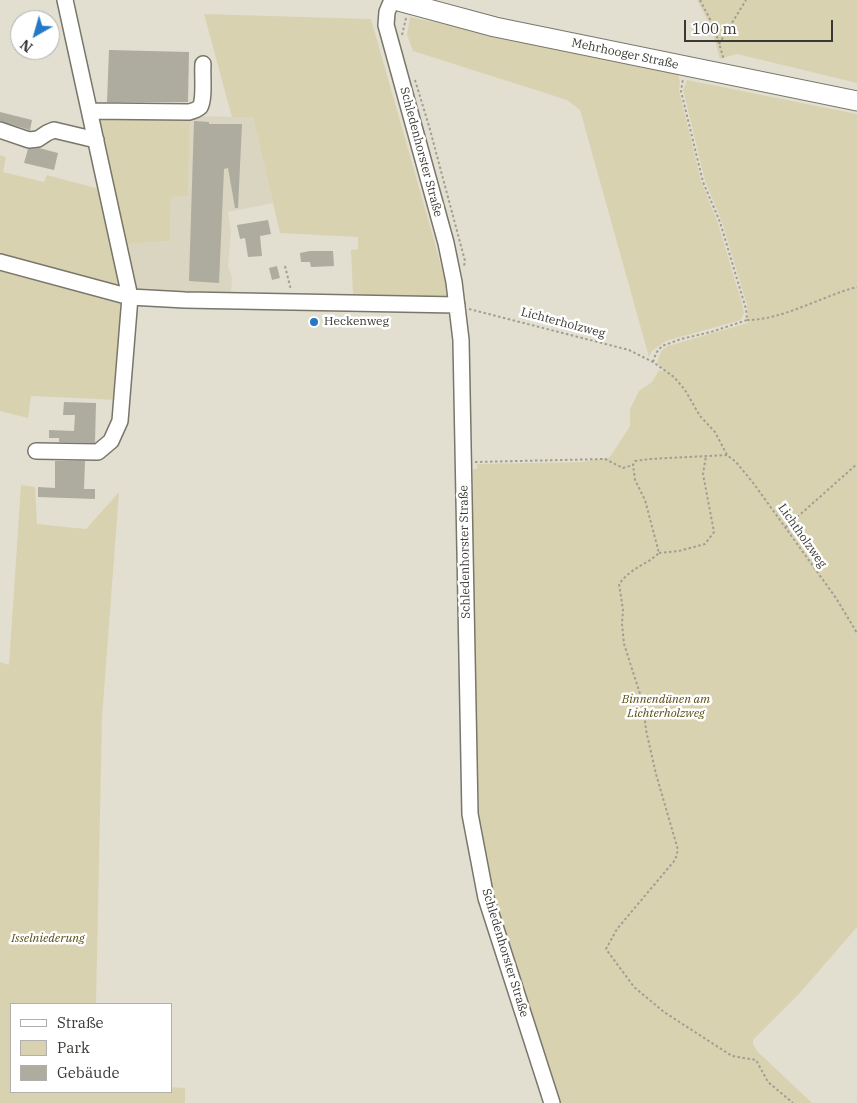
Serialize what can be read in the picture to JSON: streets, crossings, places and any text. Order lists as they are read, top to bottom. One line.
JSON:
{"streets":{"main road":["Mehrhooger Straße"],"street":["Schledenhorster Straße"],"path":["Lichterholzweg","Lichtholzweg"]},"crossings":[["Mehrhooger Straße","Schledenhorster Straße"],["Schledenhorster Straße","Lichterholzweg"],["Lichterholzweg","Lichtholzweg"]],"parks":["Binnendünen am Lichterholzweg","Isselniederung"],"places":["Heckenweg"],"legend":["Straße","Park","Gebäude"],"scale_bar":"100 m","north":"bottom left"}
